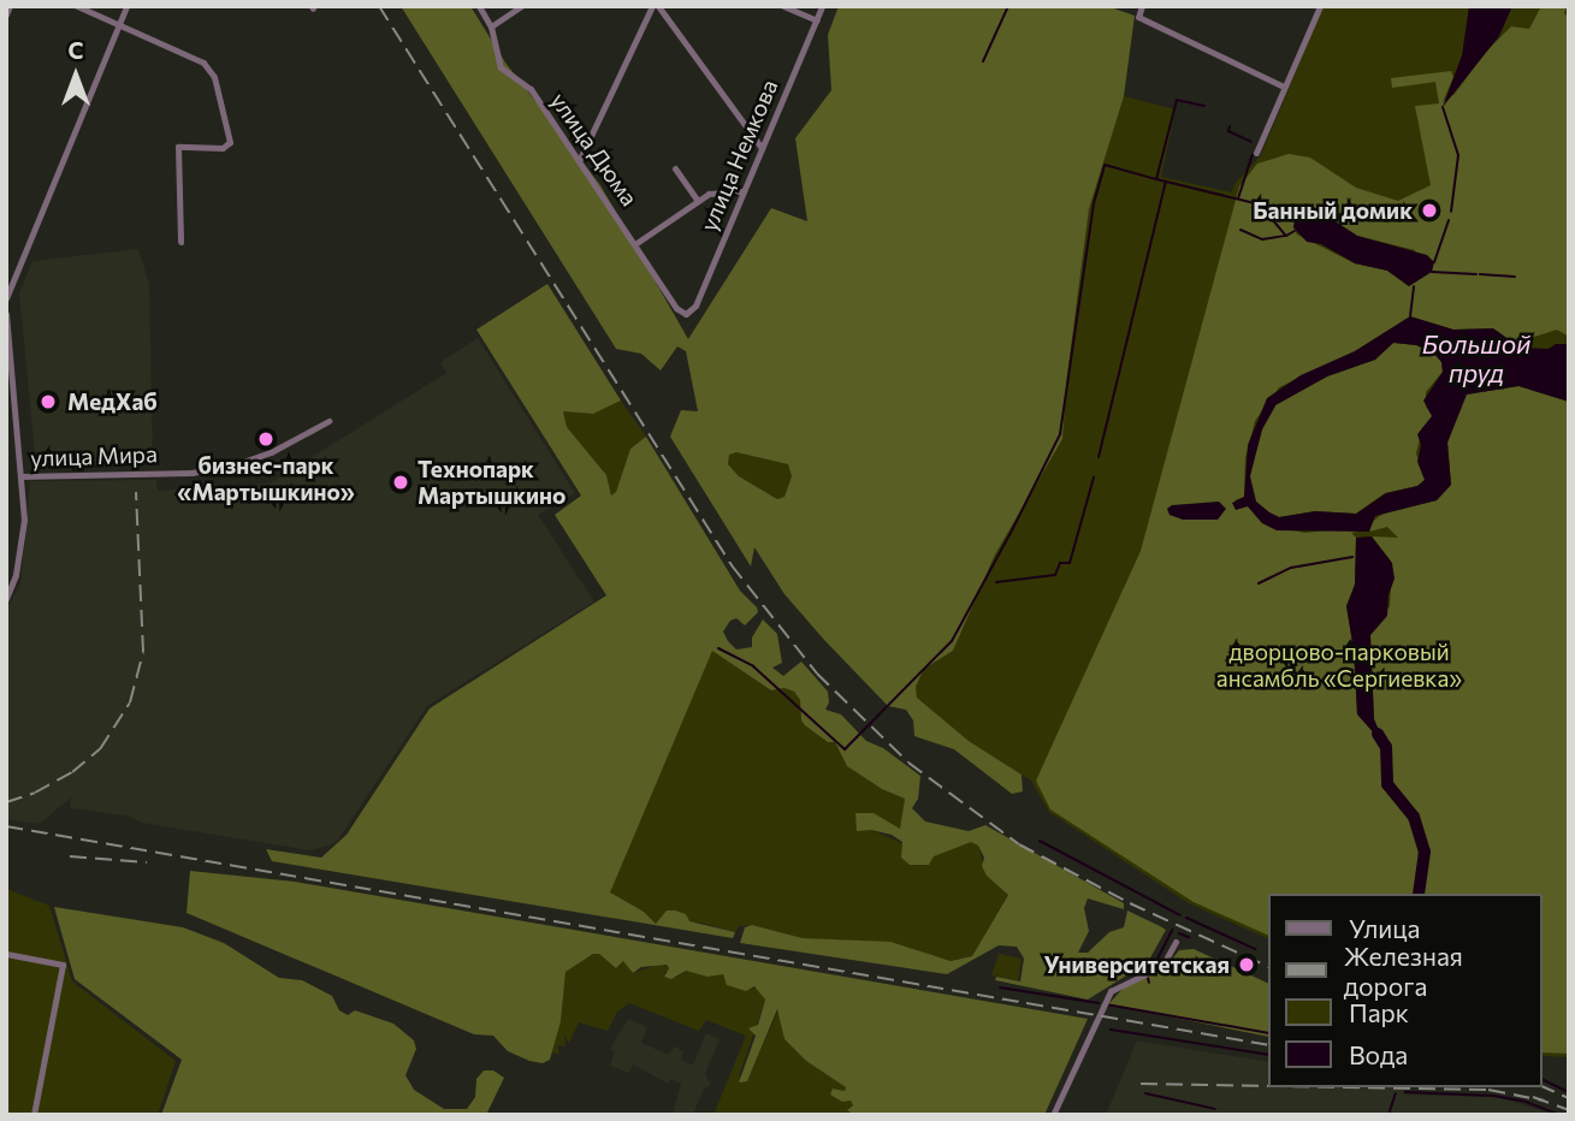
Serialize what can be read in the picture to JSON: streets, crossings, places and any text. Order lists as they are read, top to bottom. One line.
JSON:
{"streets":{"street":["улица Дюма","улица Немкова","улица Мира"]},"crossings":[["улица Дюма","улица Немкова"]],"water":["Большой пруд"],"parks":["дворцово-парковый ансамбль «Сергиевка»"],"places":["Банный домик","МедХаб","бизнес-парк «Мартышкино»","Технопарк Мартышкино","Университетская"],"legend":["Улица","Железная дорога","Парк","Вода"],"north":"top"}
